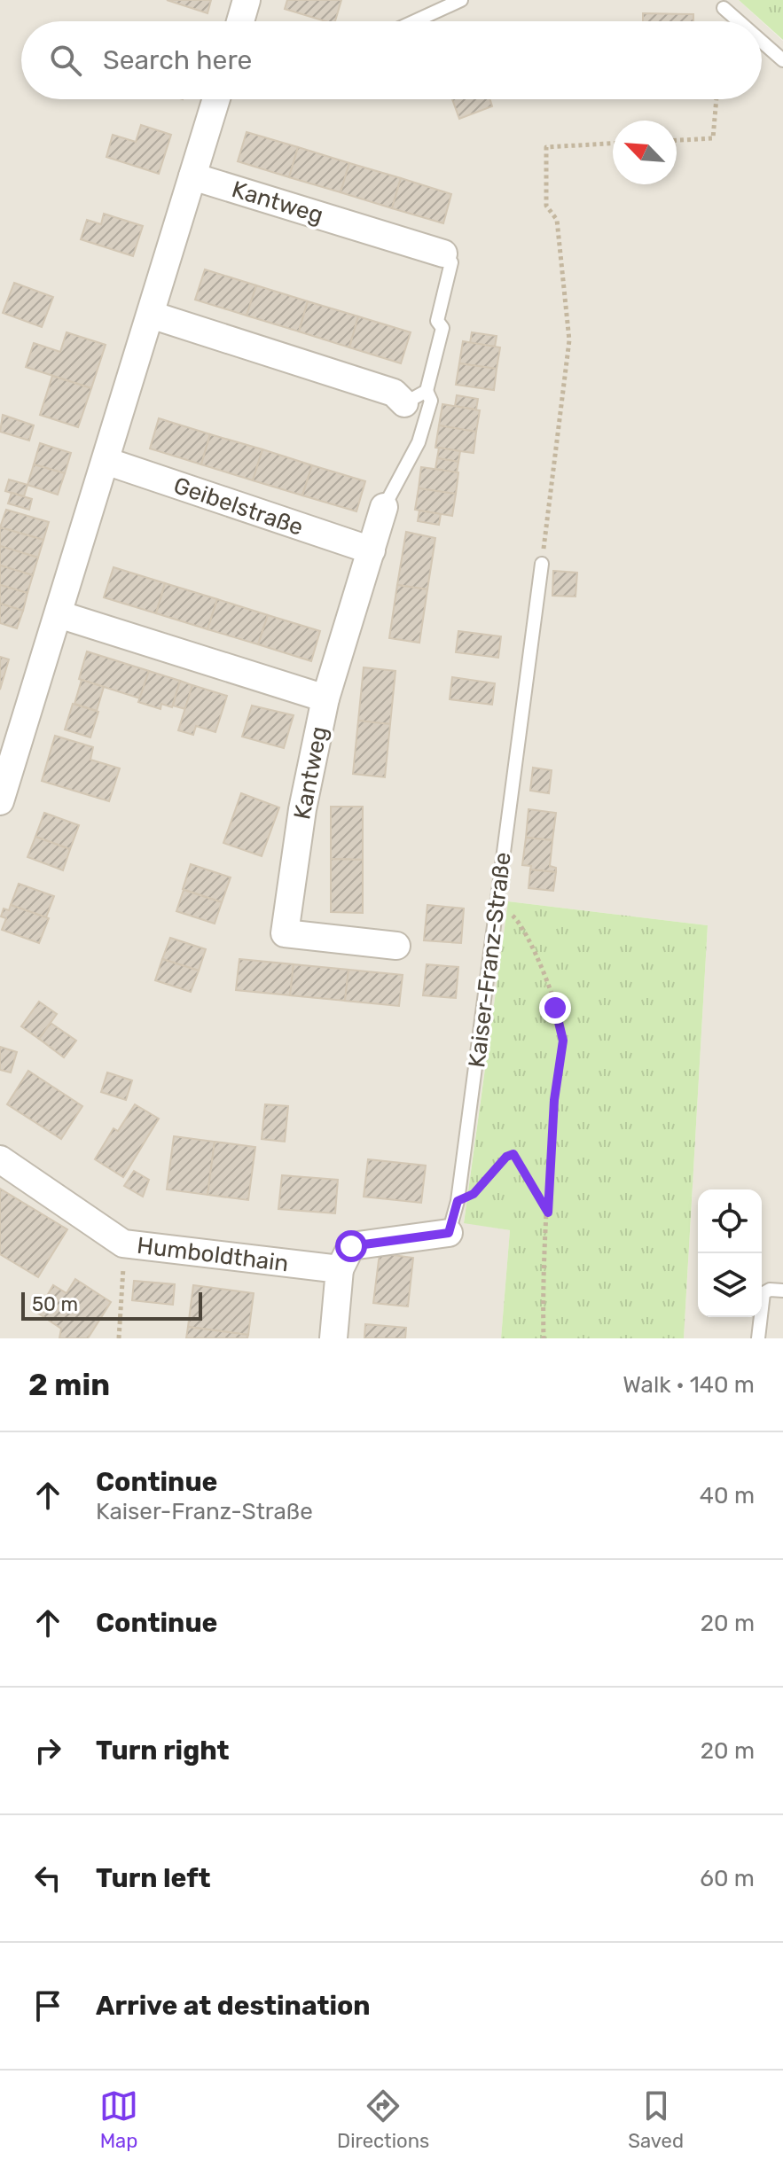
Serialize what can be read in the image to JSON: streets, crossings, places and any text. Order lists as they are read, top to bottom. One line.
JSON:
{"streets":{"street":["Kantweg","Geibelstraße","Kaiser-Franz-Straße","Humboldthain"]},"crossings":[["Kantweg","Geibelstraße"],["Kaiser-Franz-Straße","Humboldthain"]],"scale_bar":"50 m","north":"top left","page":{"search":"Search here","scale":"50 m","heading":["2 min","Walk · 140 m"],"list":[["Continue","Kaiser-Franz-Straße","40 m"],["Continue","20 m"],["Turn right","20 m"],["Turn left","60 m"],"Arrive at destination"],"nav":["Map","Directions","Saved"]}}
